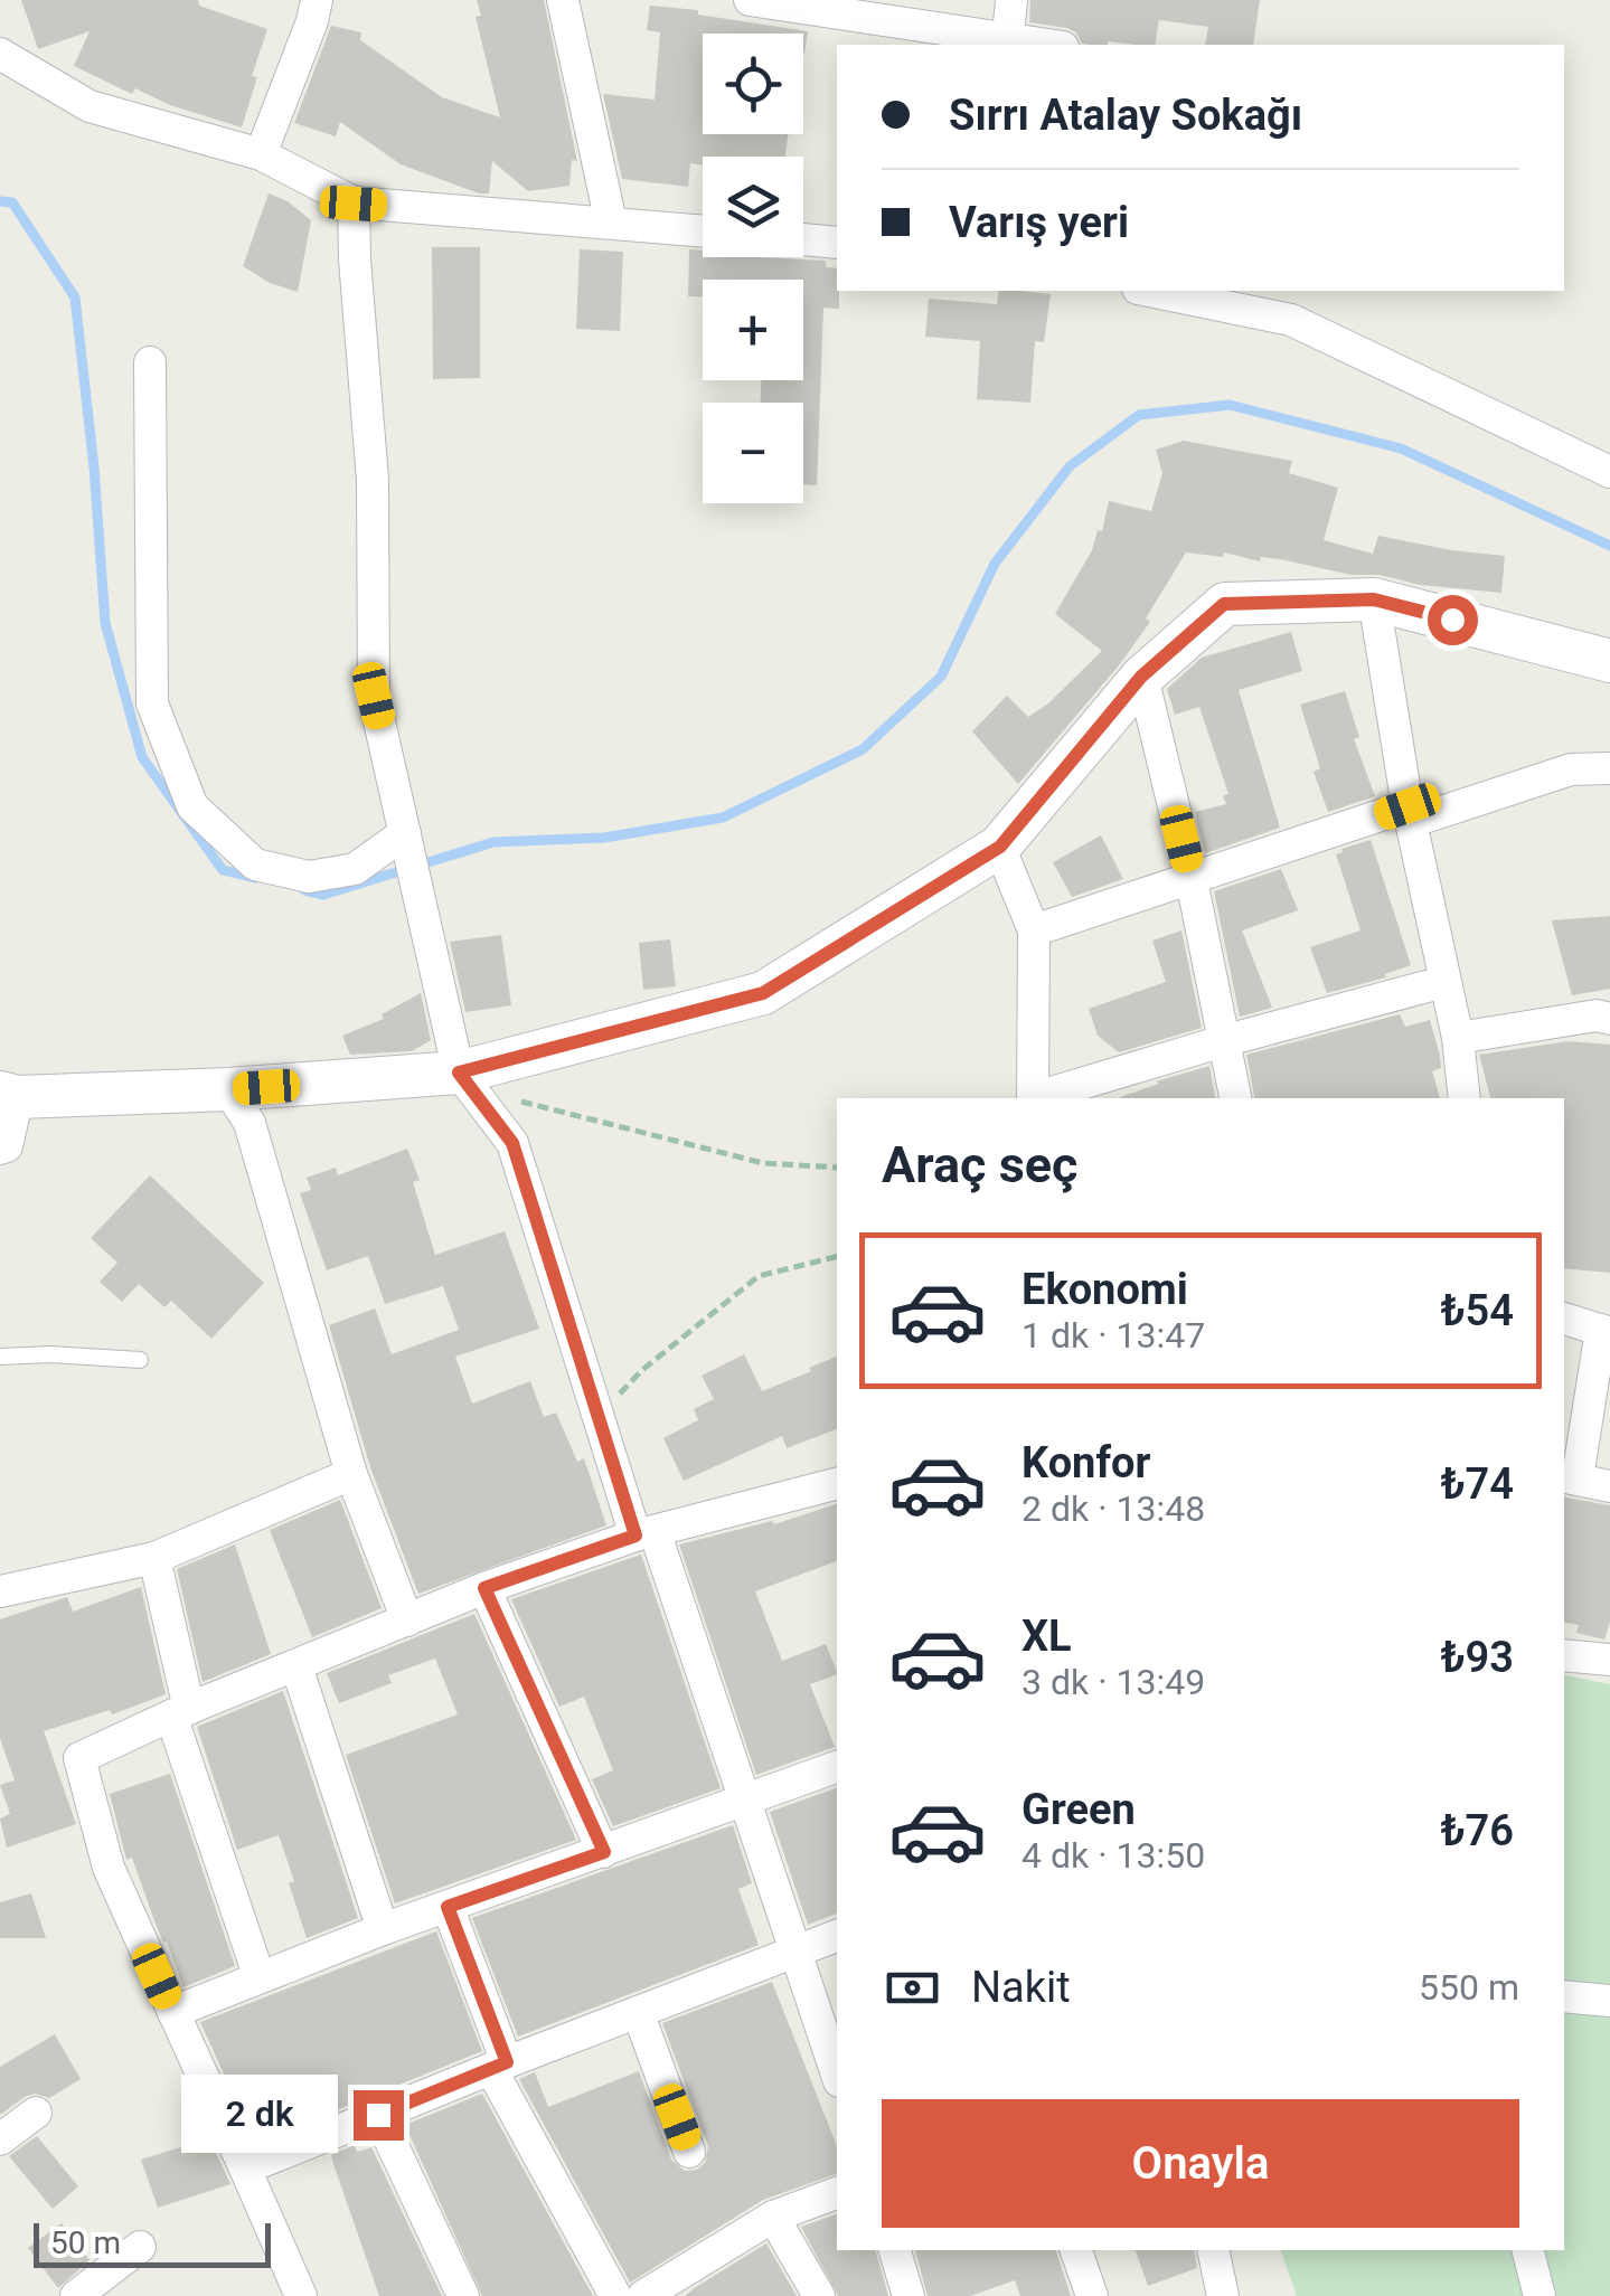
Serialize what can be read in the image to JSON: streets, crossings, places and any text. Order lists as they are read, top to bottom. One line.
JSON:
{"scale_bar":"50 m","page":{"map_buttons":["+","−"],"banner":["Sırrı Atalay Sokağı","Varış yeri"],"heading":"Araç seç","list":[{"name":"Ekonomi","note":"1 dk · 13:47","value":"₺54"},{"name":"Konfor","note":"2 dk · 13:48","value":"₺74"},{"name":"XL","note":"3 dk · 13:49","value":"₺93"},{"name":"Green","note":"4 dk · 13:50","value":"₺76"}],"pay":["Nakit","550 m"],"bubble":"2 dk","buttons":"Onayla","scale":"50 m"}}
